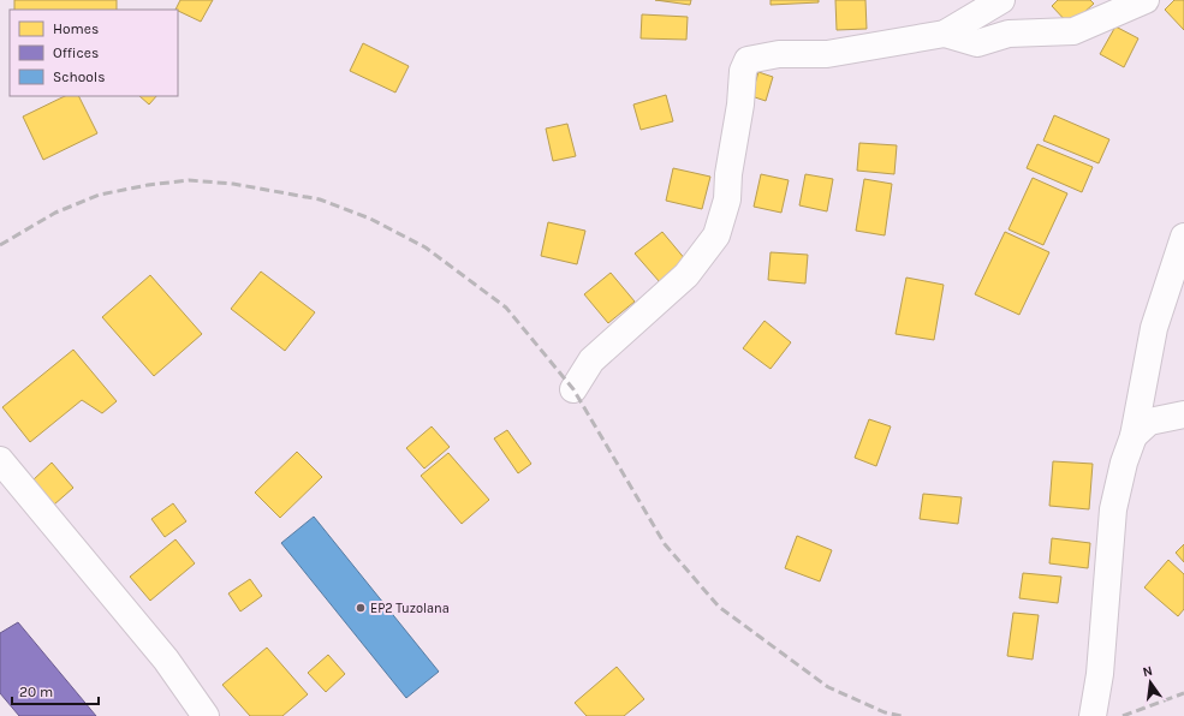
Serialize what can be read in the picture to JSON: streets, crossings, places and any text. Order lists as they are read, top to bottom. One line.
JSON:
{"places":["EP2 Tuzolana"],"legend":["Homes","Offices","Schools"],"scale_bar":"20 m","north":"top"}
